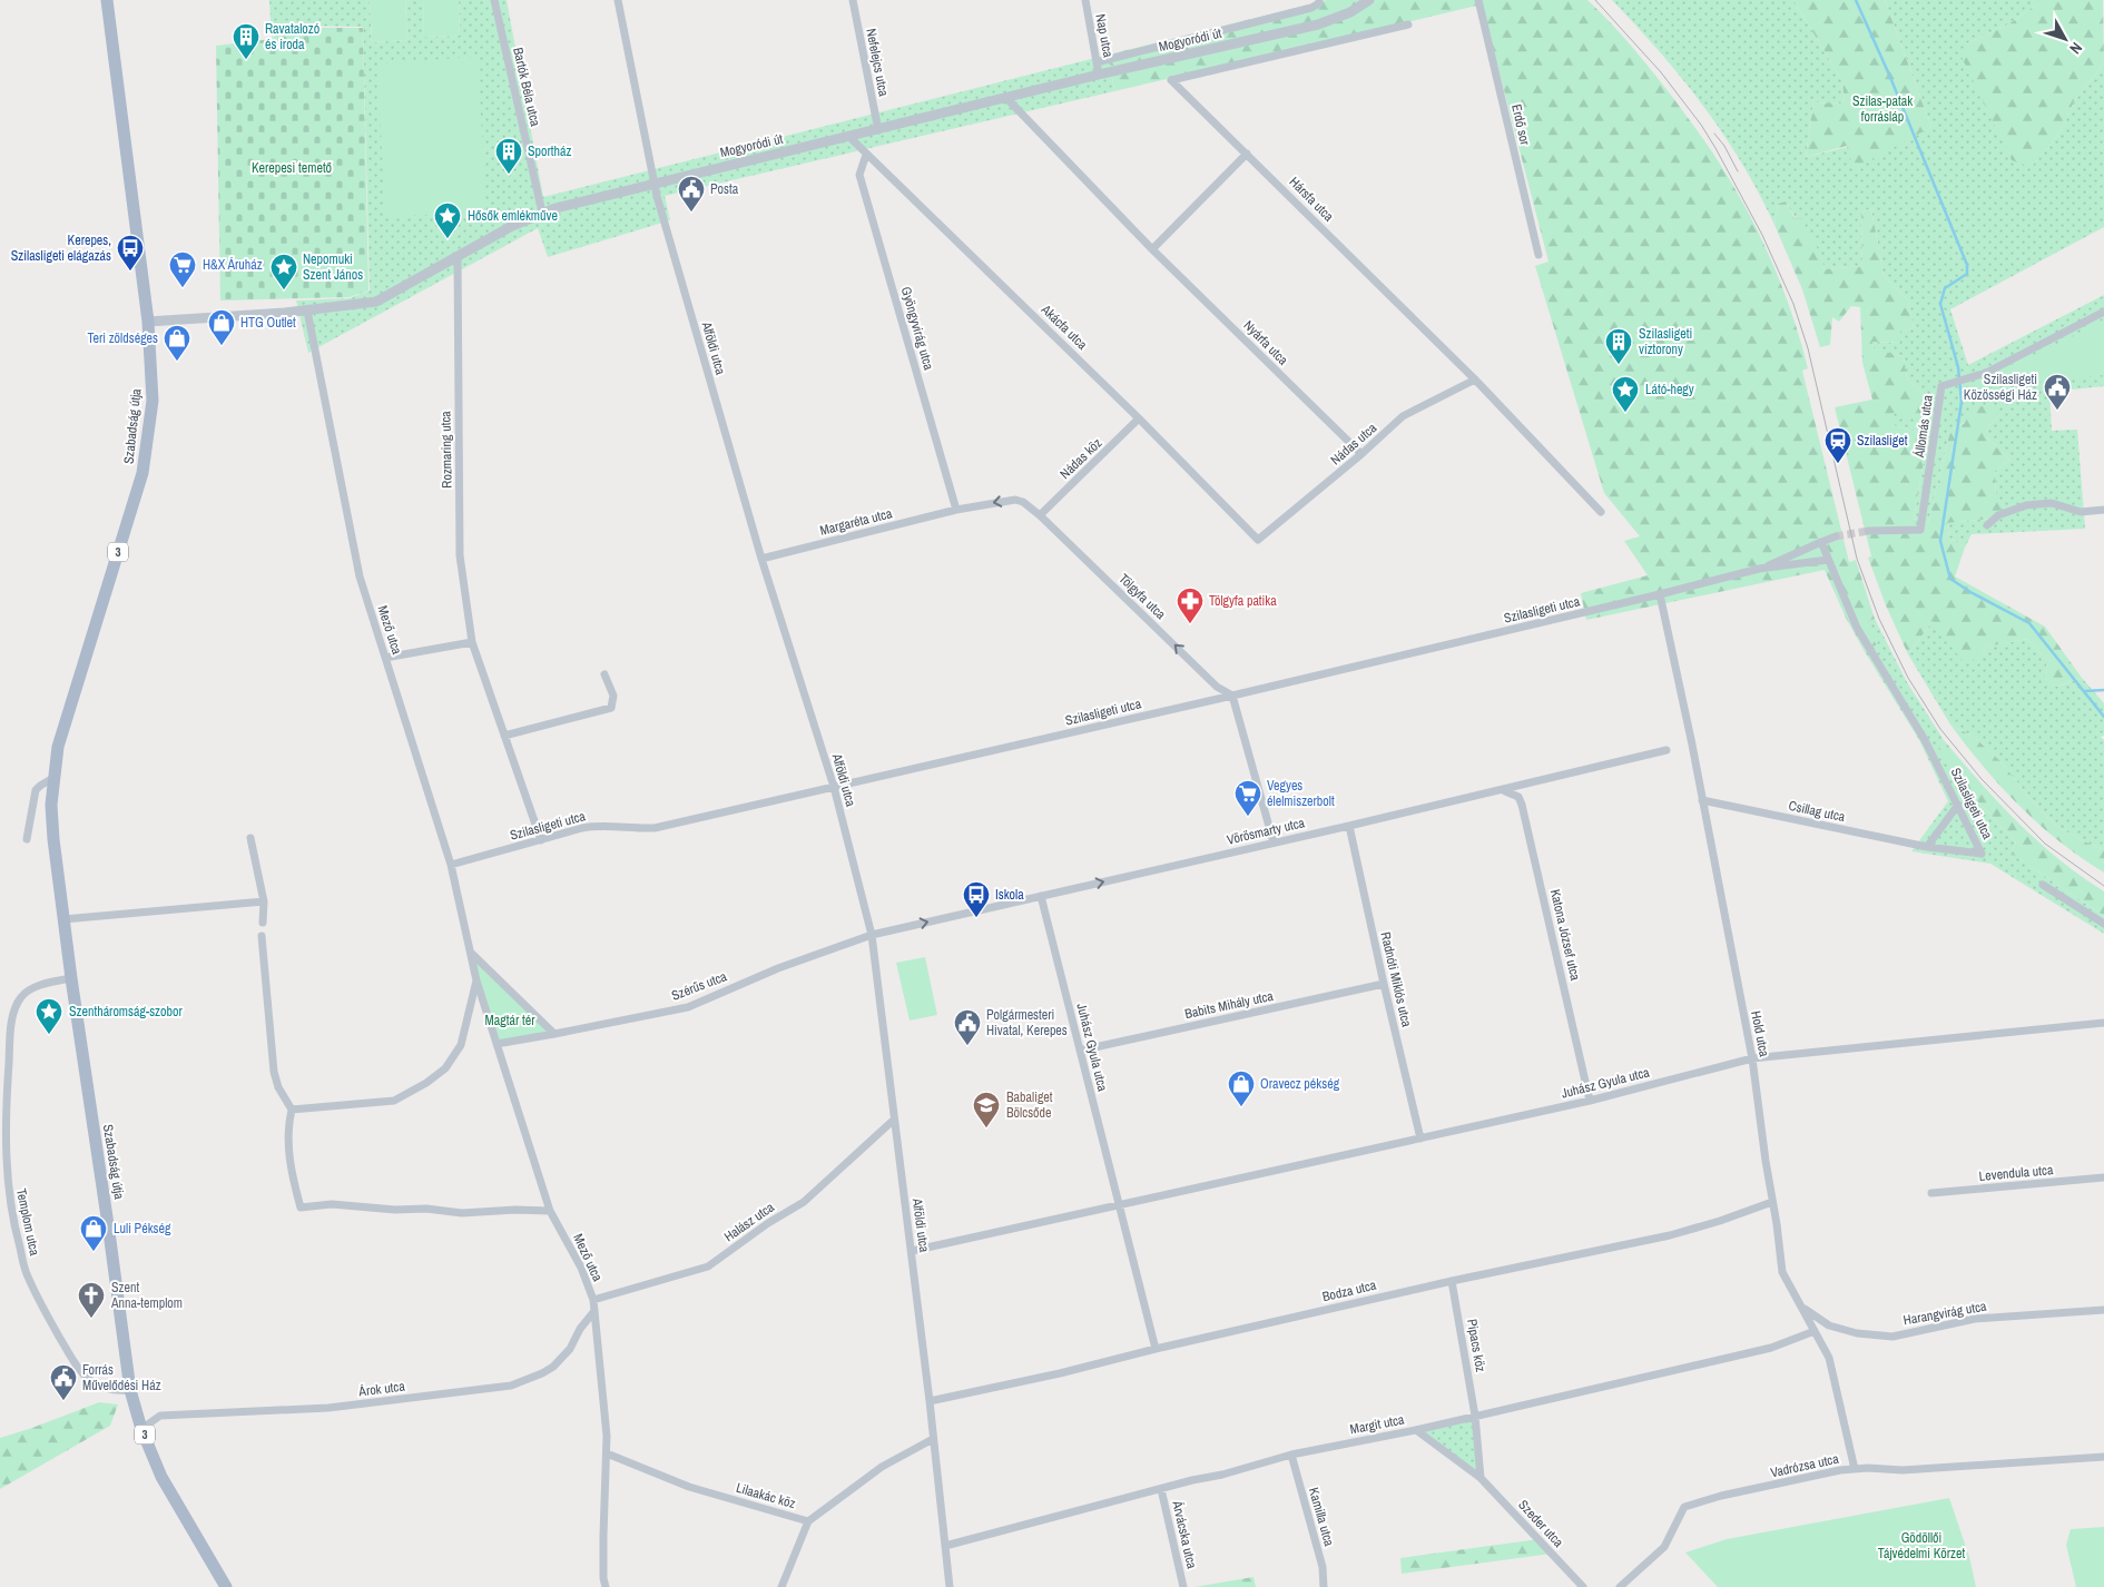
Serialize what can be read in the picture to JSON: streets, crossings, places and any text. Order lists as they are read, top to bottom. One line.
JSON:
{"streets":{"main road":["Szabadság útja","3"],"street":["Nap utca","Mogyoródi út","Nefelejcs utca","Bartók Béla utca","Erdő sor","Hársfa utca","Akácfa utca","Gyöngyvirág utca","Nyárfa utca","Alföldi utca","Állomás utca","Nádas utca","Rozmaring utca","Nádas köz","Margaréta utca","Tölgyfa utca","Szilasligeti utca","Mező utca","Csillag utca","Vörösmarty utca","Katona József utca","Radnóti Miklós utca","Szérűs utca","Babits Mihály utca","Hold utca","Juhász Gyula utca","Levendula utca","Templom utca","Halász utca","Bodza utca","Harangvirág utca","Pipacs köz","Árok utca","Margit utca","Vadrózsa utca","Lilaakác köz","Kamilla utca","Szeder utca","Árvácska utca"]},"crossings":[["Nap utca","Mogyoródi út"],["Mogyoródi út","Nefelejcs utca"],["Mogyoródi út","Bartók Béla utca"],["Mogyoródi út","Akácfa utca"],["Mogyoródi út","Nyárfa utca"],["Mogyoródi út","Alföldi utca"],["Mogyoródi út","Szabadság útja"],["Mogyoródi út","Rozmaring utca"],["Mogyoródi út","Mező utca"],["Hársfa utca","Nádas utca"],["Akácfa utca","Gyöngyvirág utca"],["Akácfa utca","Nádas utca"],["Akácfa utca","Nádas köz"],["Gyöngyvirág utca","Margaréta utca"],["Gyöngyvirág utca","Tölgyfa utca"],["Nyárfa utca","Nádas utca"],["Alföldi utca","Margaréta utca"],["Alföldi utca","Szilasligeti utca"],["Alföldi utca","Vörösmarty utca"],["Alföldi utca","Szérűs utca"],["Alföldi utca","Juhász Gyula utca"],["Alföldi utca","Halász utca"],["Alföldi utca","Bodza utca"],["Alföldi utca","Margit utca"],["Alföldi utca","Lilaakác köz"],["Szabadság útja","Templom utca"],["Szabadság útja","Árok utca"],["Rozmaring utca","Szilasligeti utca"],["Nádas köz","Tölgyfa utca"],["Margaréta utca","Tölgyfa utca"],["Tölgyfa utca","Szilasligeti utca"],["Szilasligeti utca","Mező utca"],["Szilasligeti utca","Csillag utca"],["Szilasligeti utca","Hold utca"],["Mező utca","Szérűs utca"],["Mező utca","Halász utca"],["Mező utca","Árok utca"],["Mező utca","Lilaakác köz"],["Csillag utca","Hold utca"],["Vörösmarty utca","Katona József utca"],["Vörösmarty utca","Radnóti Miklós utca"],["Vörösmarty utca","Szérűs utca"],["Vörösmarty utca","Juhász Gyula utca"],["Katona József utca","Juhász Gyula utca"],["Radnóti Miklós utca","Babits Mihály utca"],["Radnóti Miklós utca","Juhász Gyula utca"],["Babits Mihály utca","Juhász Gyula utca"],["Hold utca","Juhász Gyula utca"],["Hold utca","Bodza utca"],["Hold utca","Harangvirág utca"],["Hold utca","Margit utca"],["Hold utca","Vadrózsa utca"],["Juhász Gyula utca","Bodza utca"],["Bodza utca","Pipacs köz"],["Pipacs köz","Margit utca"],["Margit utca","Kamilla utca"],["Margit utca","Szeder utca"],["Margit utca","Árvácska utca"]],"one_way":["Tölgyfa utca","Vörösmarty utca"],"parks":["Szilas-patak forrásláp","Kerepesi temető","Magtár tér","Gödöllői Tájvédelmi Körzet"],"places":{"building":["Ravatalozó és iroda","Sportház","Szilasligeti víztorony"],"public building":["Posta","Szilasligeti Közösségi Ház","Polgármesteri Hivatal, Kerepes","Forrás Művelődési Ház"],"place":["Hősők emlékműve","Nepomuki Szent János","Látó-hegy","Szentháromság-szobor"],"bus stop":["Kerepes, Szilasligeti elágazás","Iskola"],"supermarket":["H&X Áruház","Vegyes élelmiszerbolt"],"shop":["HTG Outlet","Teri zöldséges","Oravecz pékség","Luli Pékség"],"station":["Szilasliget"],"pharmacy":["Tölgyfa patika"],"school or university":["Babaliget Bölcsőde"],"church":["Szent Anna-templom"]},"north":"bottom right"}
